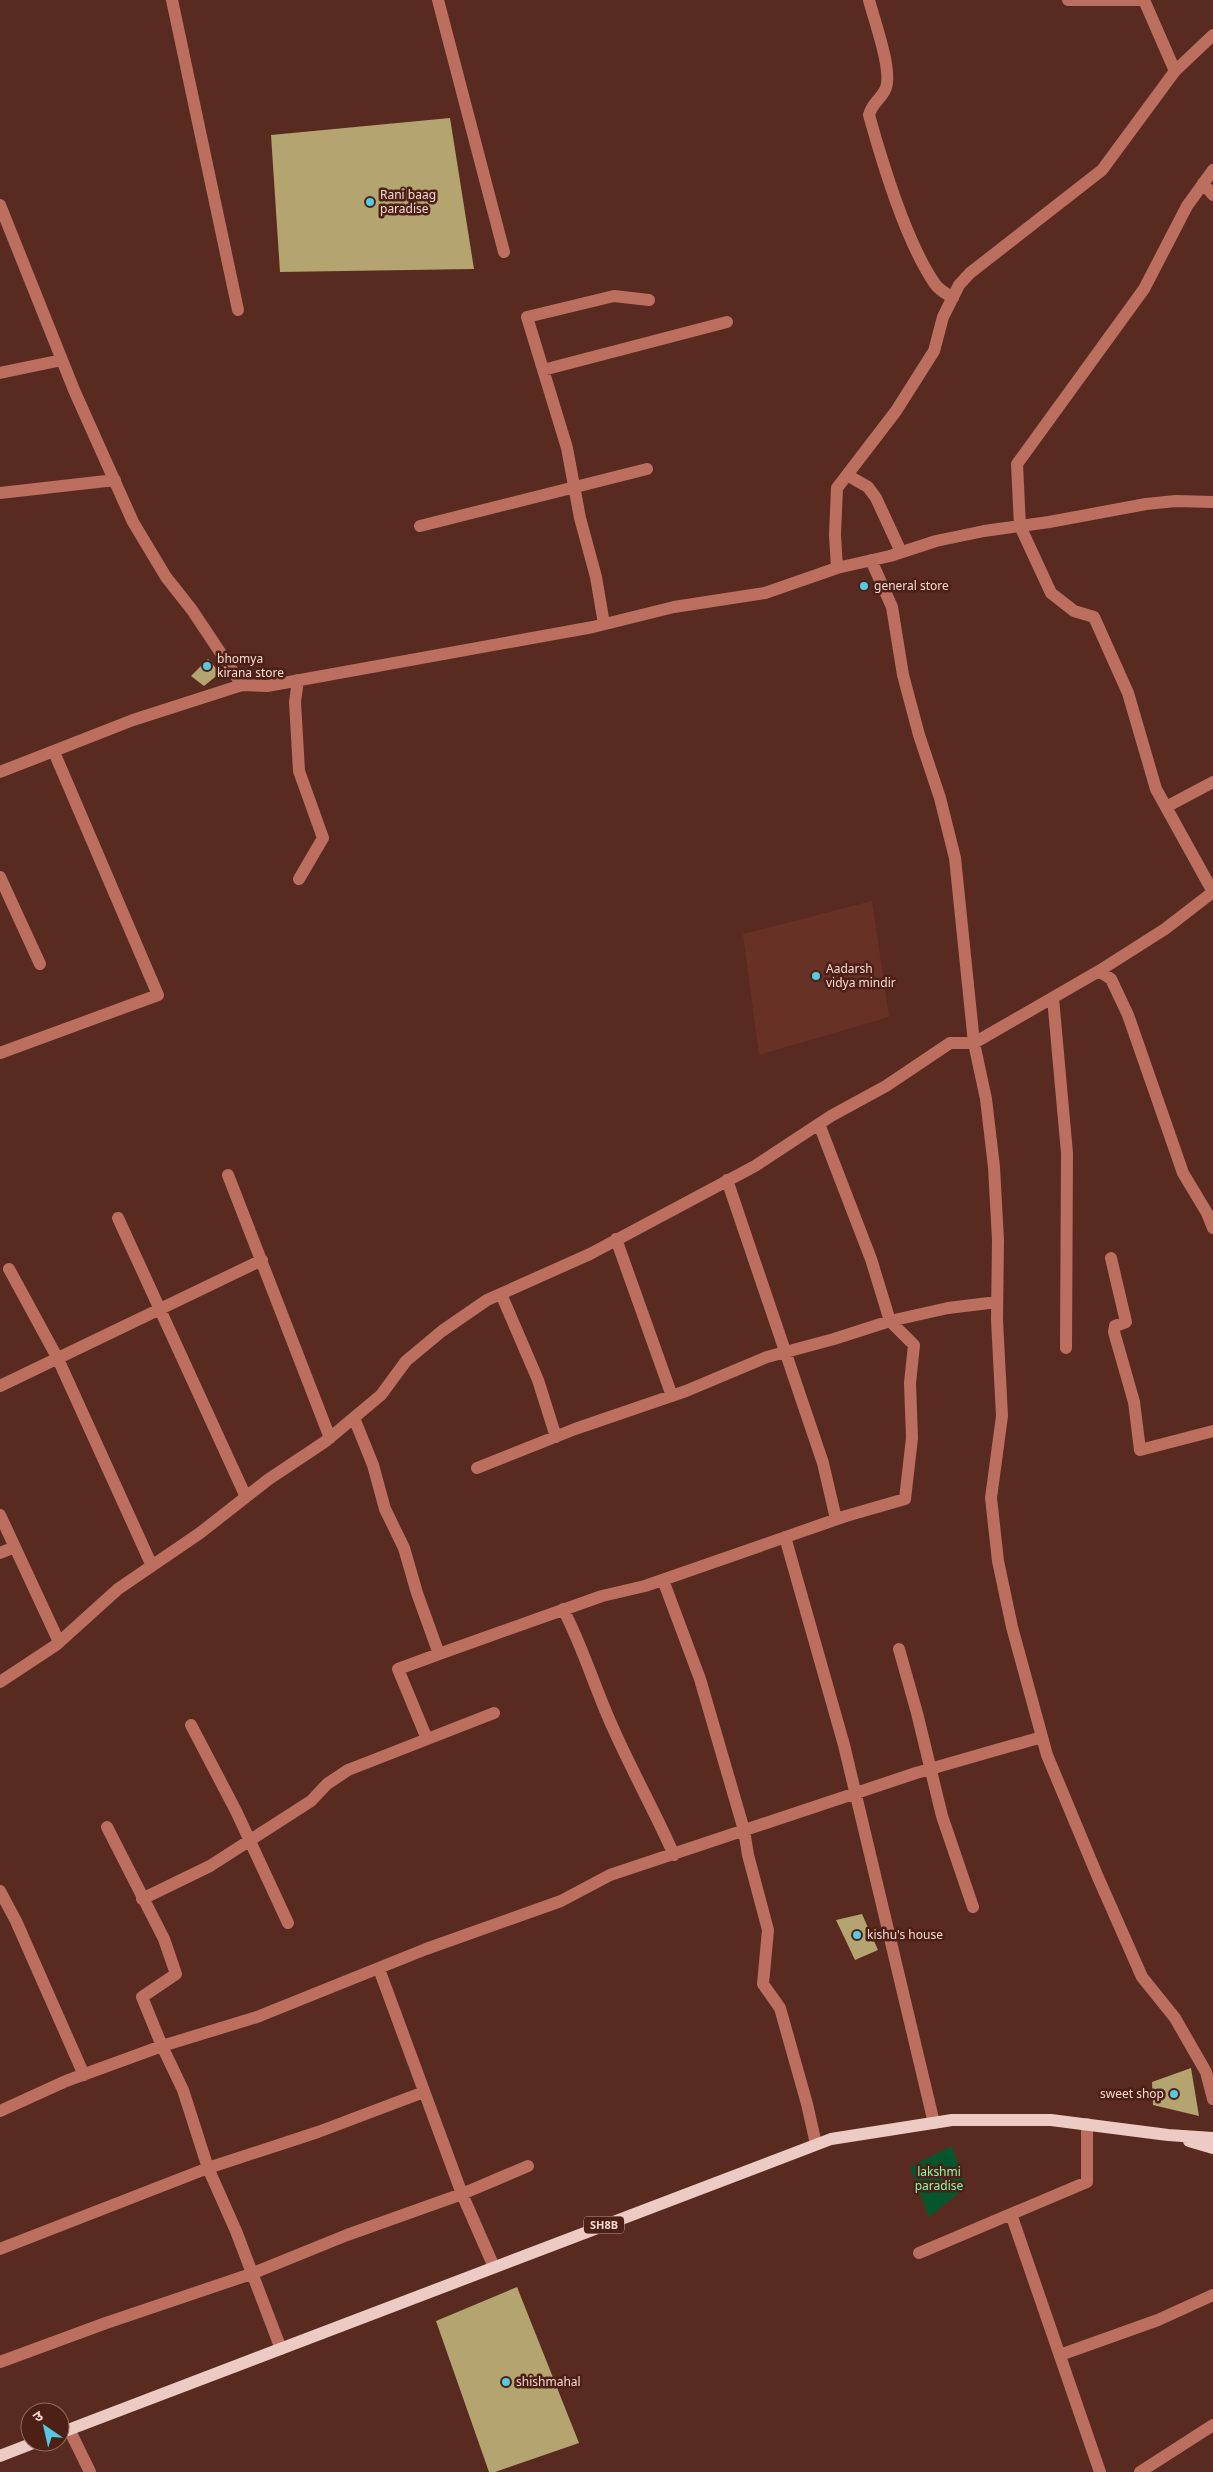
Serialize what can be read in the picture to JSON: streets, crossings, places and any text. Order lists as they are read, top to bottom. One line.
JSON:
{"streets":{"main road":["SH8B"]},"parks":["lakshmi paradise"],"places":["Rani baag paradise","general store","bhomya kirana store","Aadarsh vidya mindir","kishu's house","sweet shop","shishmahal"],"north":"top left"}
